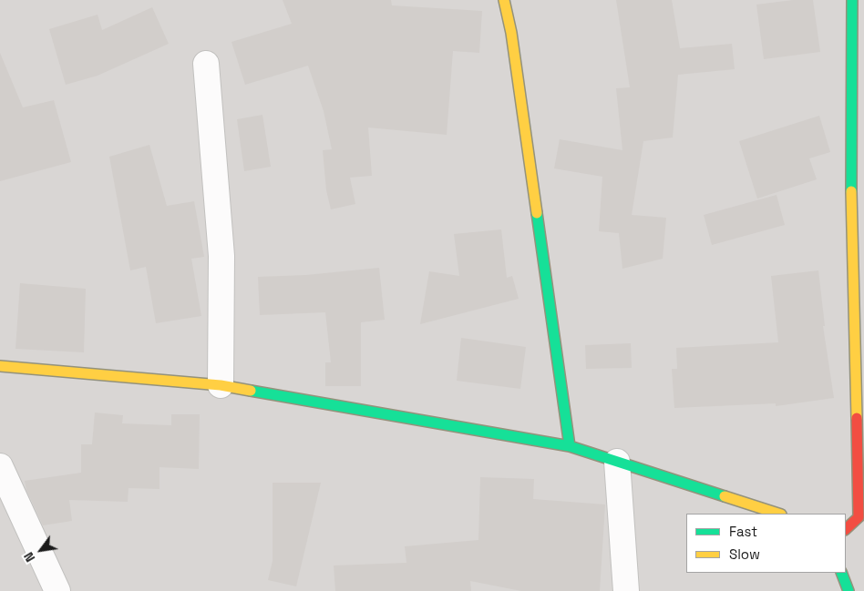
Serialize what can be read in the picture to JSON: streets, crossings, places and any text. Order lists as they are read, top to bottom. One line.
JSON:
{"legend":["Fast","Slow"],"north":"bottom left"}
